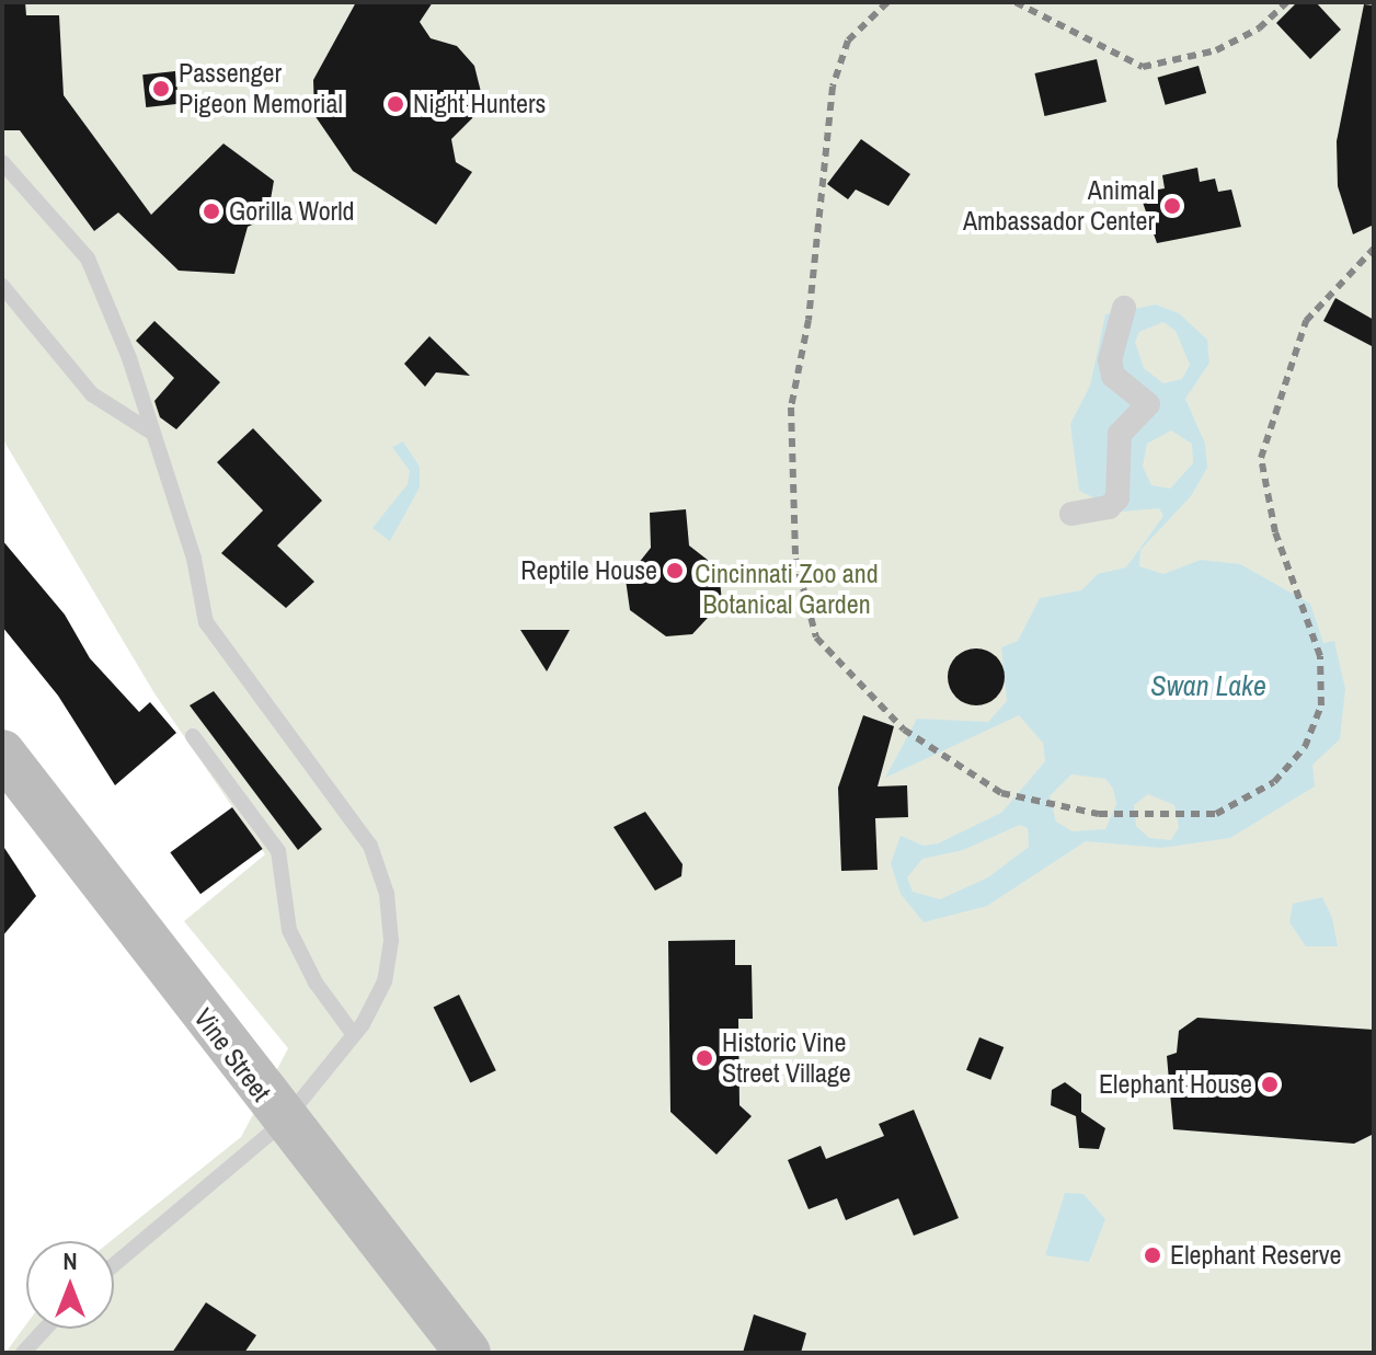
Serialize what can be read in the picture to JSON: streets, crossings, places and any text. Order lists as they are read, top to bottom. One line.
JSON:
{"streets":{"main road":["Vine Street"]},"water":["Swan Lake"],"parks":["Cincinnati Zoo and Botanical Garden"],"places":["Passenger Pigeon Memorial","Night Hunters","Animal Ambassador Center","Gorilla World","Reptile House","Historic Vine Street Village","Elephant House","Elephant Reserve"],"north":"top"}
